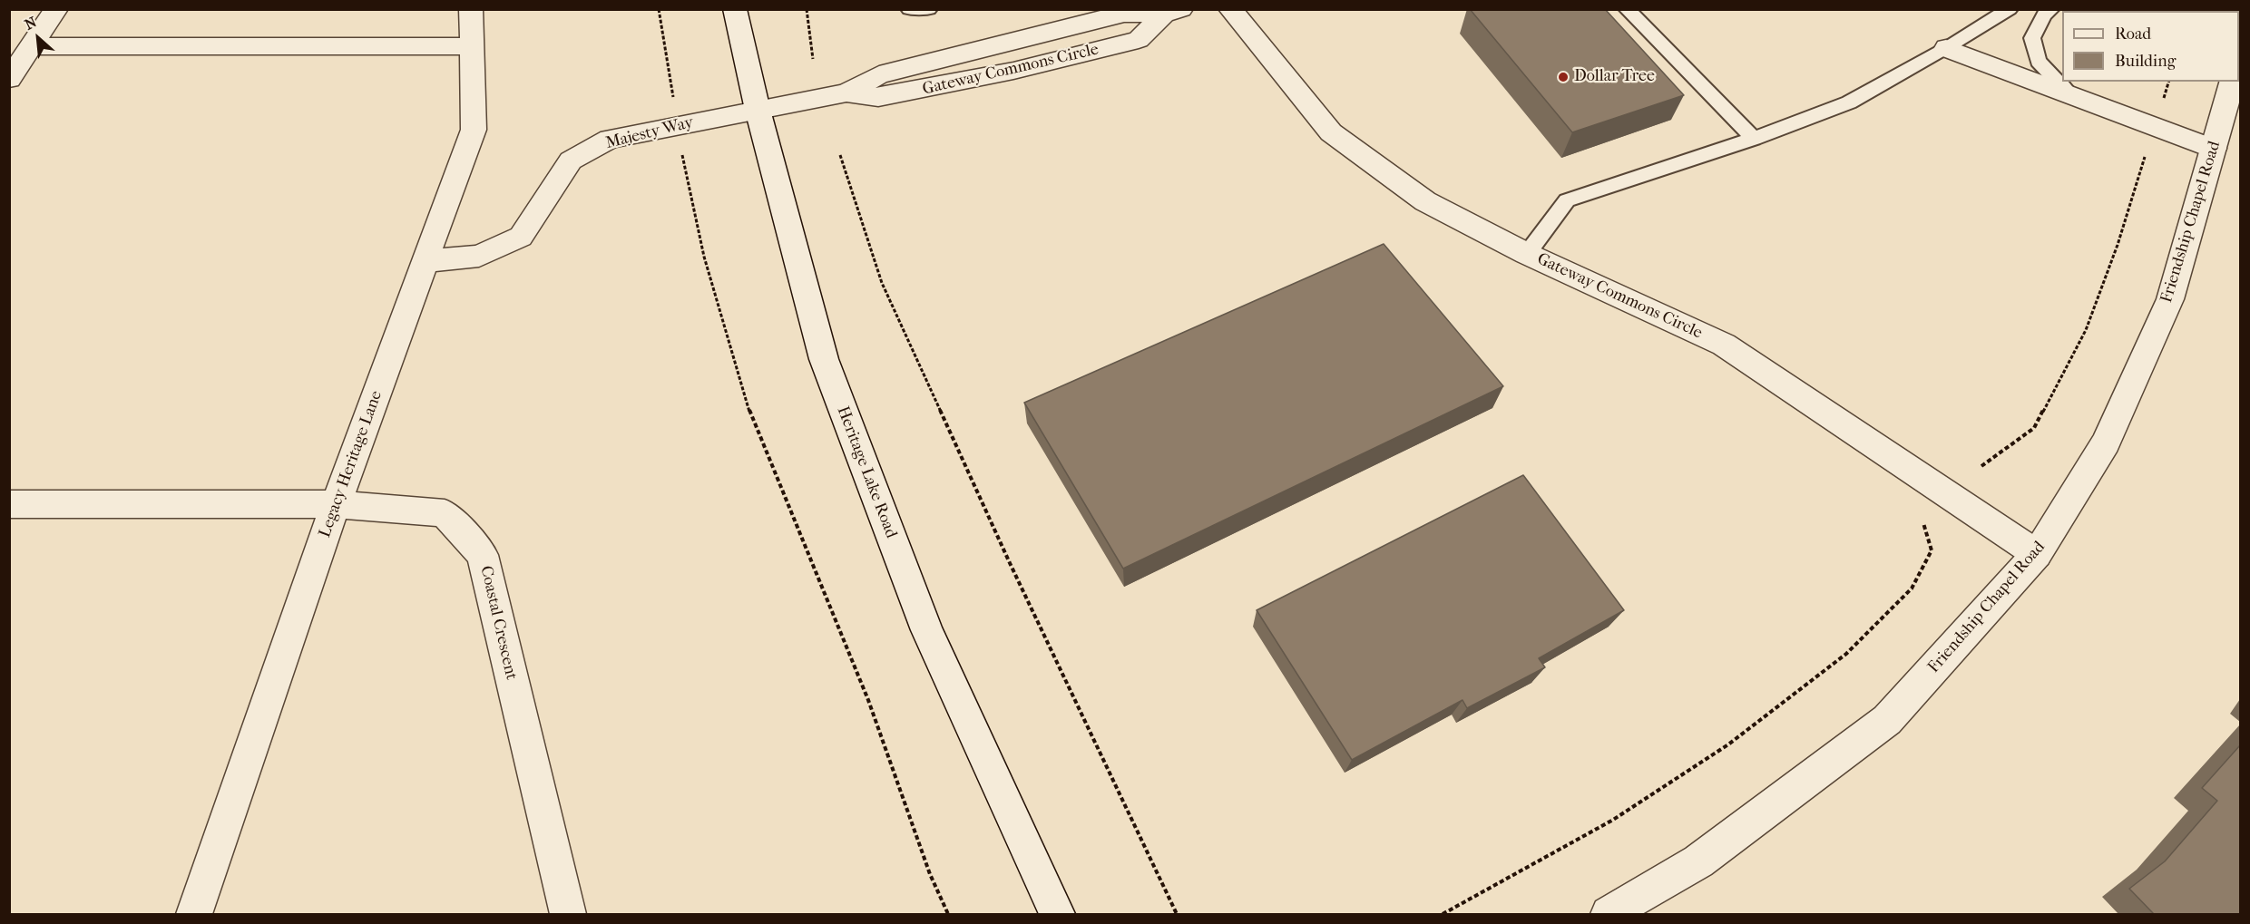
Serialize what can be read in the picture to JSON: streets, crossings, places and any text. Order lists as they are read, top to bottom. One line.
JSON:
{"streets":{"street":["Gateway Commons Circle","Majesty Way","Friendship Chapel Road","Legacy Heritage Lane","Heritage Lake Road","Coastal Crescent"]},"crossings":[["Gateway Commons Circle","Majesty Way"],["Gateway Commons Circle","Friendship Chapel Road"],["Gateway Commons Circle","Heritage Lake Road"],["Majesty Way","Legacy Heritage Lane"],["Majesty Way","Heritage Lake Road"],["Legacy Heritage Lane","Coastal Crescent"]],"places":["Dollar Tree"],"legend":["Road","Building"],"north":"top left"}
